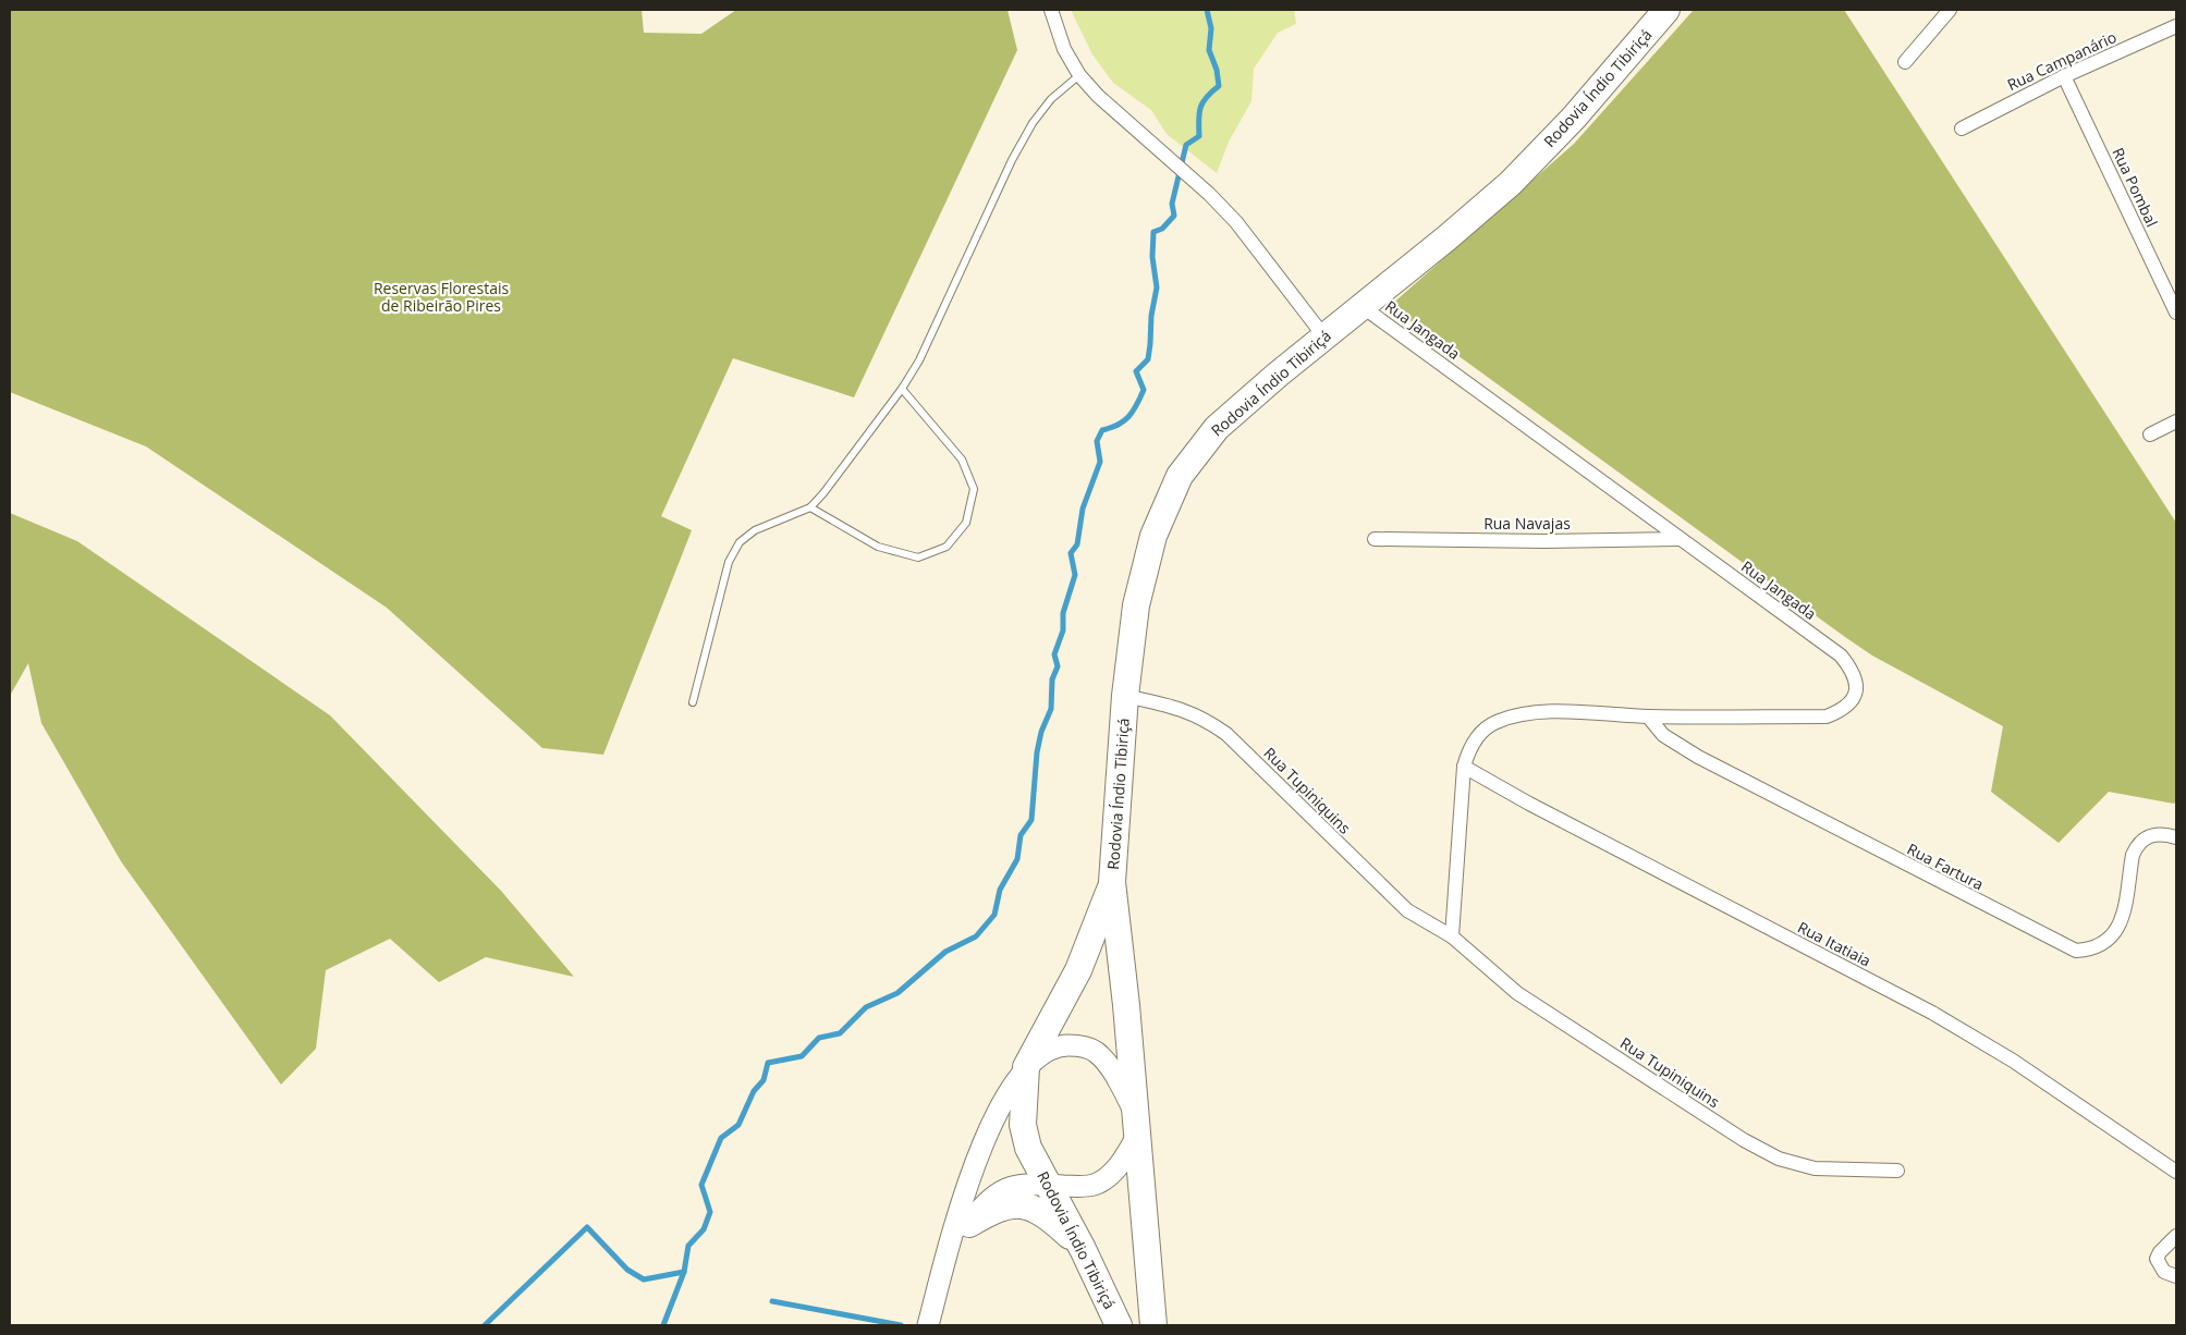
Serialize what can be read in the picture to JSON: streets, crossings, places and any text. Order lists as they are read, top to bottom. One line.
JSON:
{"streets":{"highway":["Rodovia Índio Tibiriçá"],"street":["Rua Campanário","Rua Pombal","Rua Jangada","Rua Navajas","Rua Tupiniquins","Rua Fartura","Rua Itatiaia"]},"crossings":[["Rua Campanário","Rua Pombal"],["Rodovia Índio Tibiriçá","Rua Jangada"],["Rodovia Índio Tibiriçá","Rua Tupiniquins"],["Rua Jangada","Rua Navajas"],["Rua Jangada","Rua Fartura"],["Rua Jangada","Rua Itatiaia"]],"parks":["Reservas Florestais de Ribeirão Pires"]}
